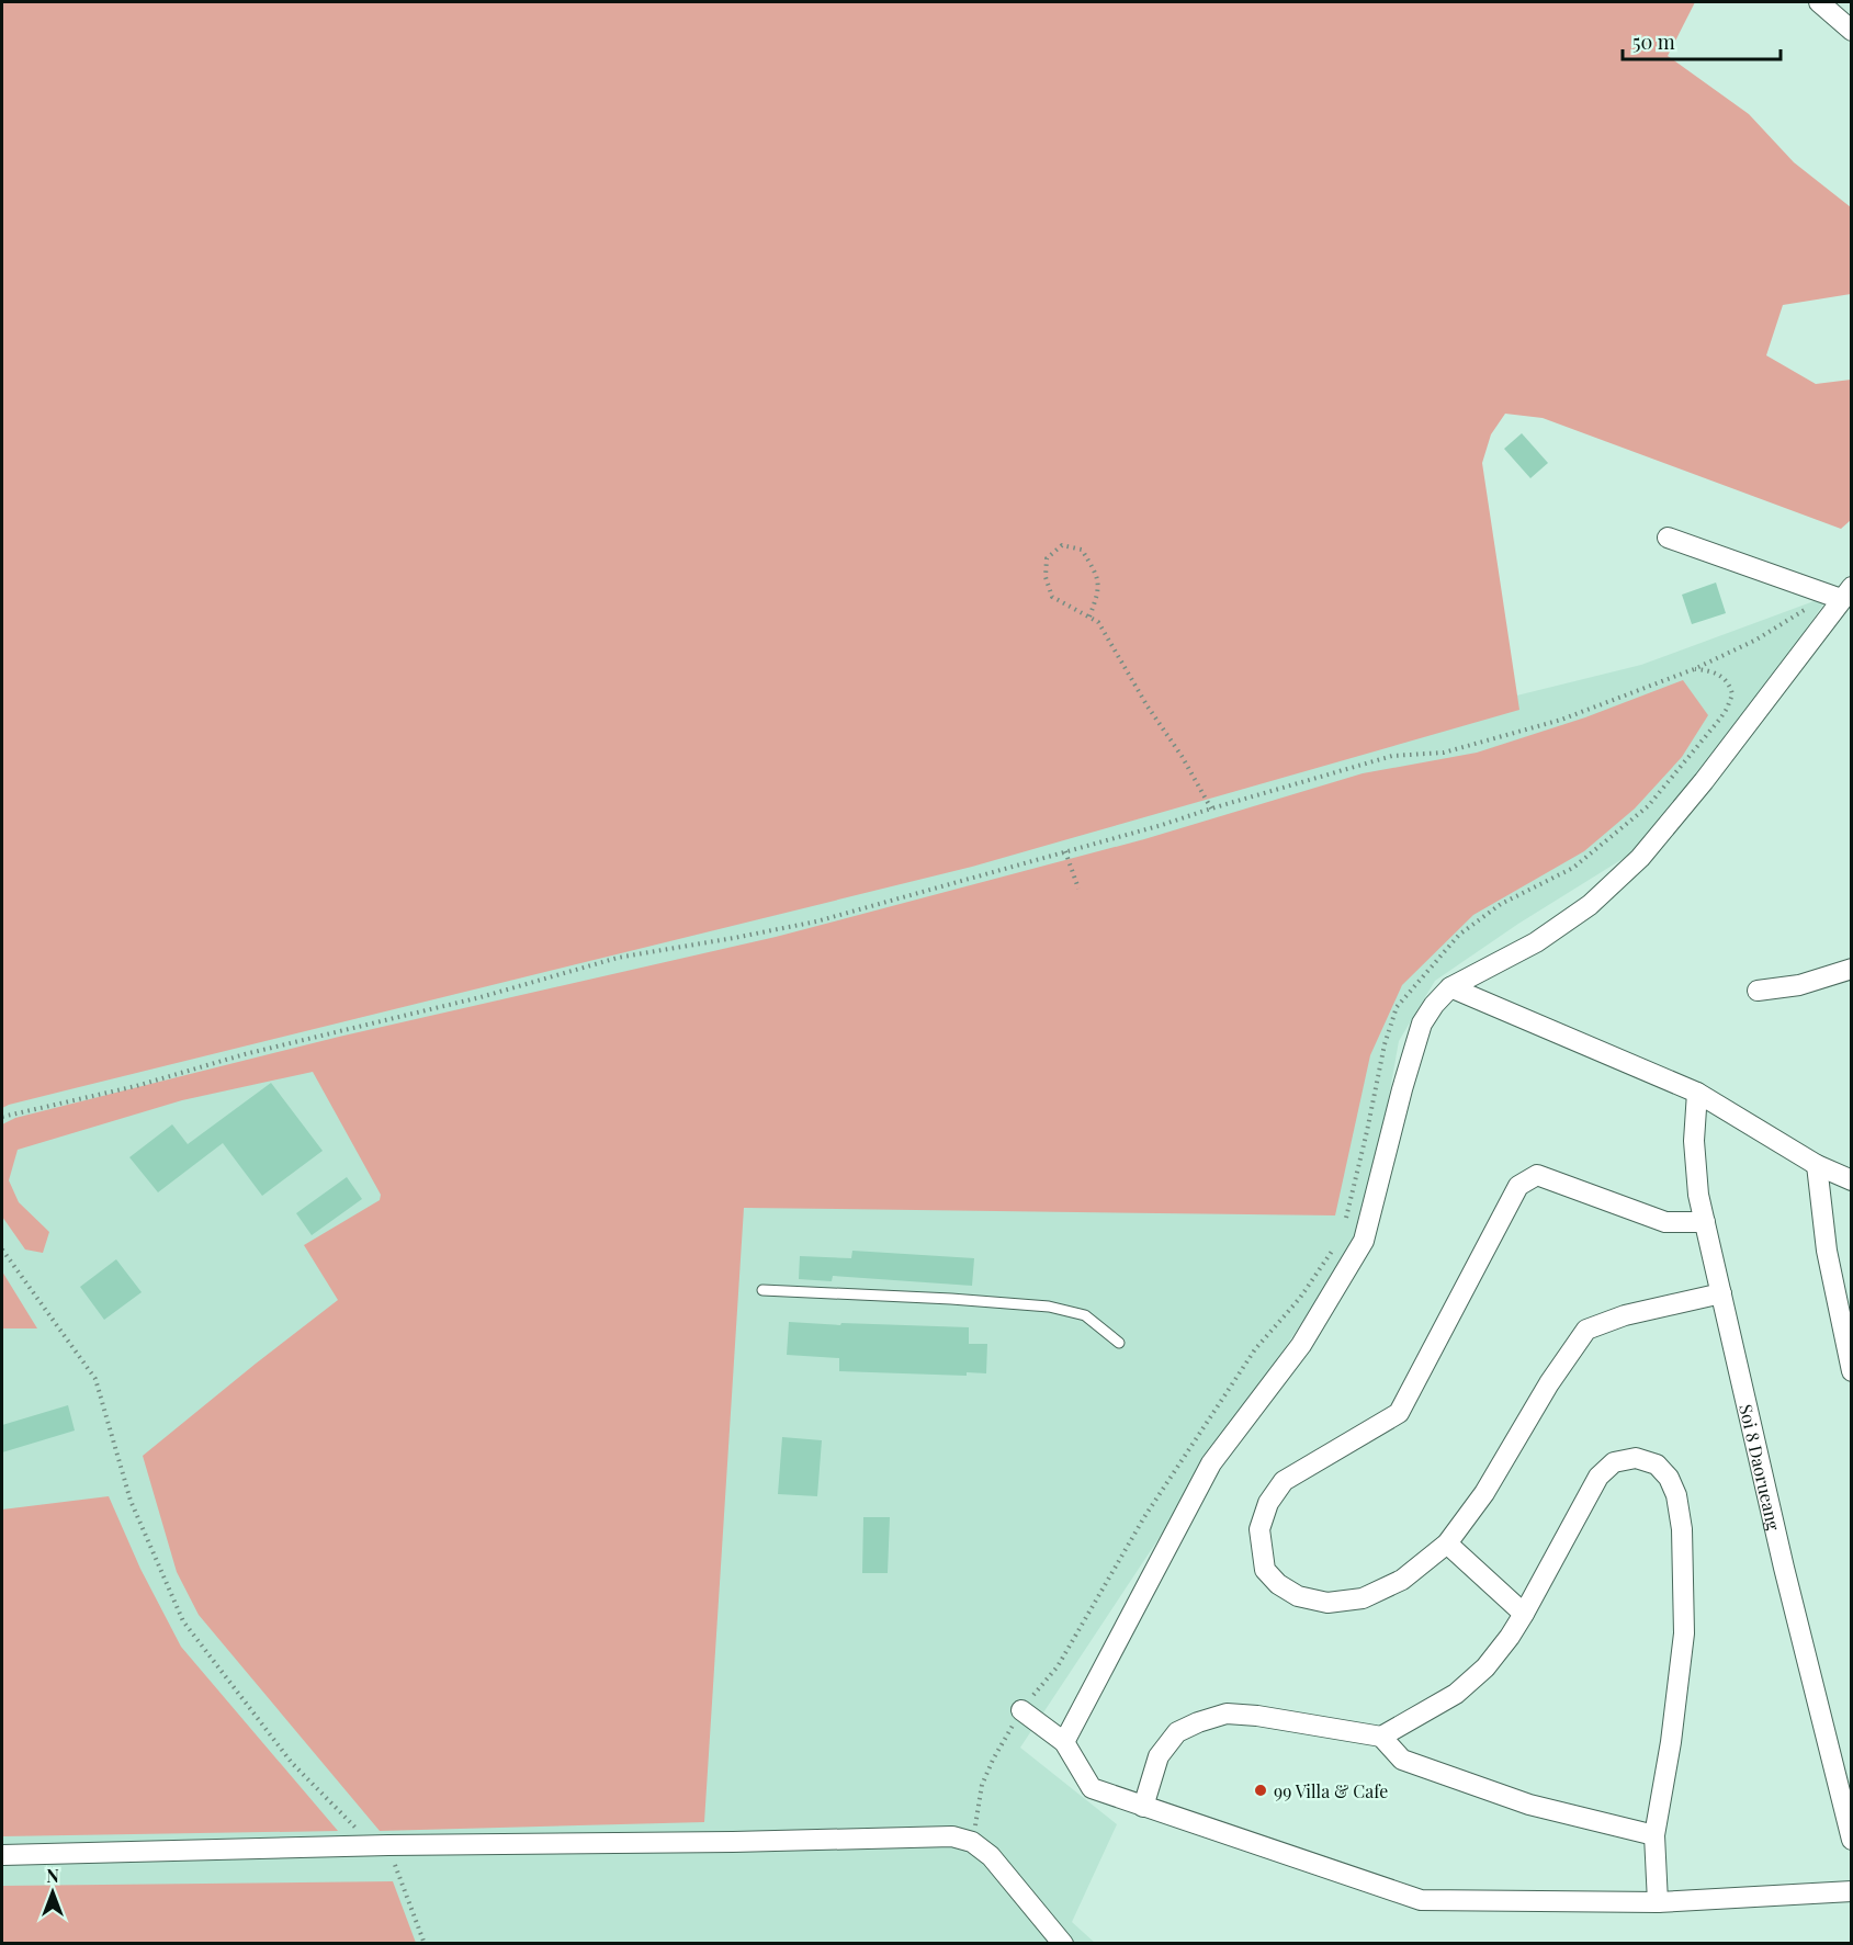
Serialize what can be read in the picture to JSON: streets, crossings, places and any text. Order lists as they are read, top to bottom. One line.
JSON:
{"streets":{"street":["Soi 8 Daorueang"]},"places":["99 Villa & Cafe"],"scale_bar":"50 m","north":"top"}
